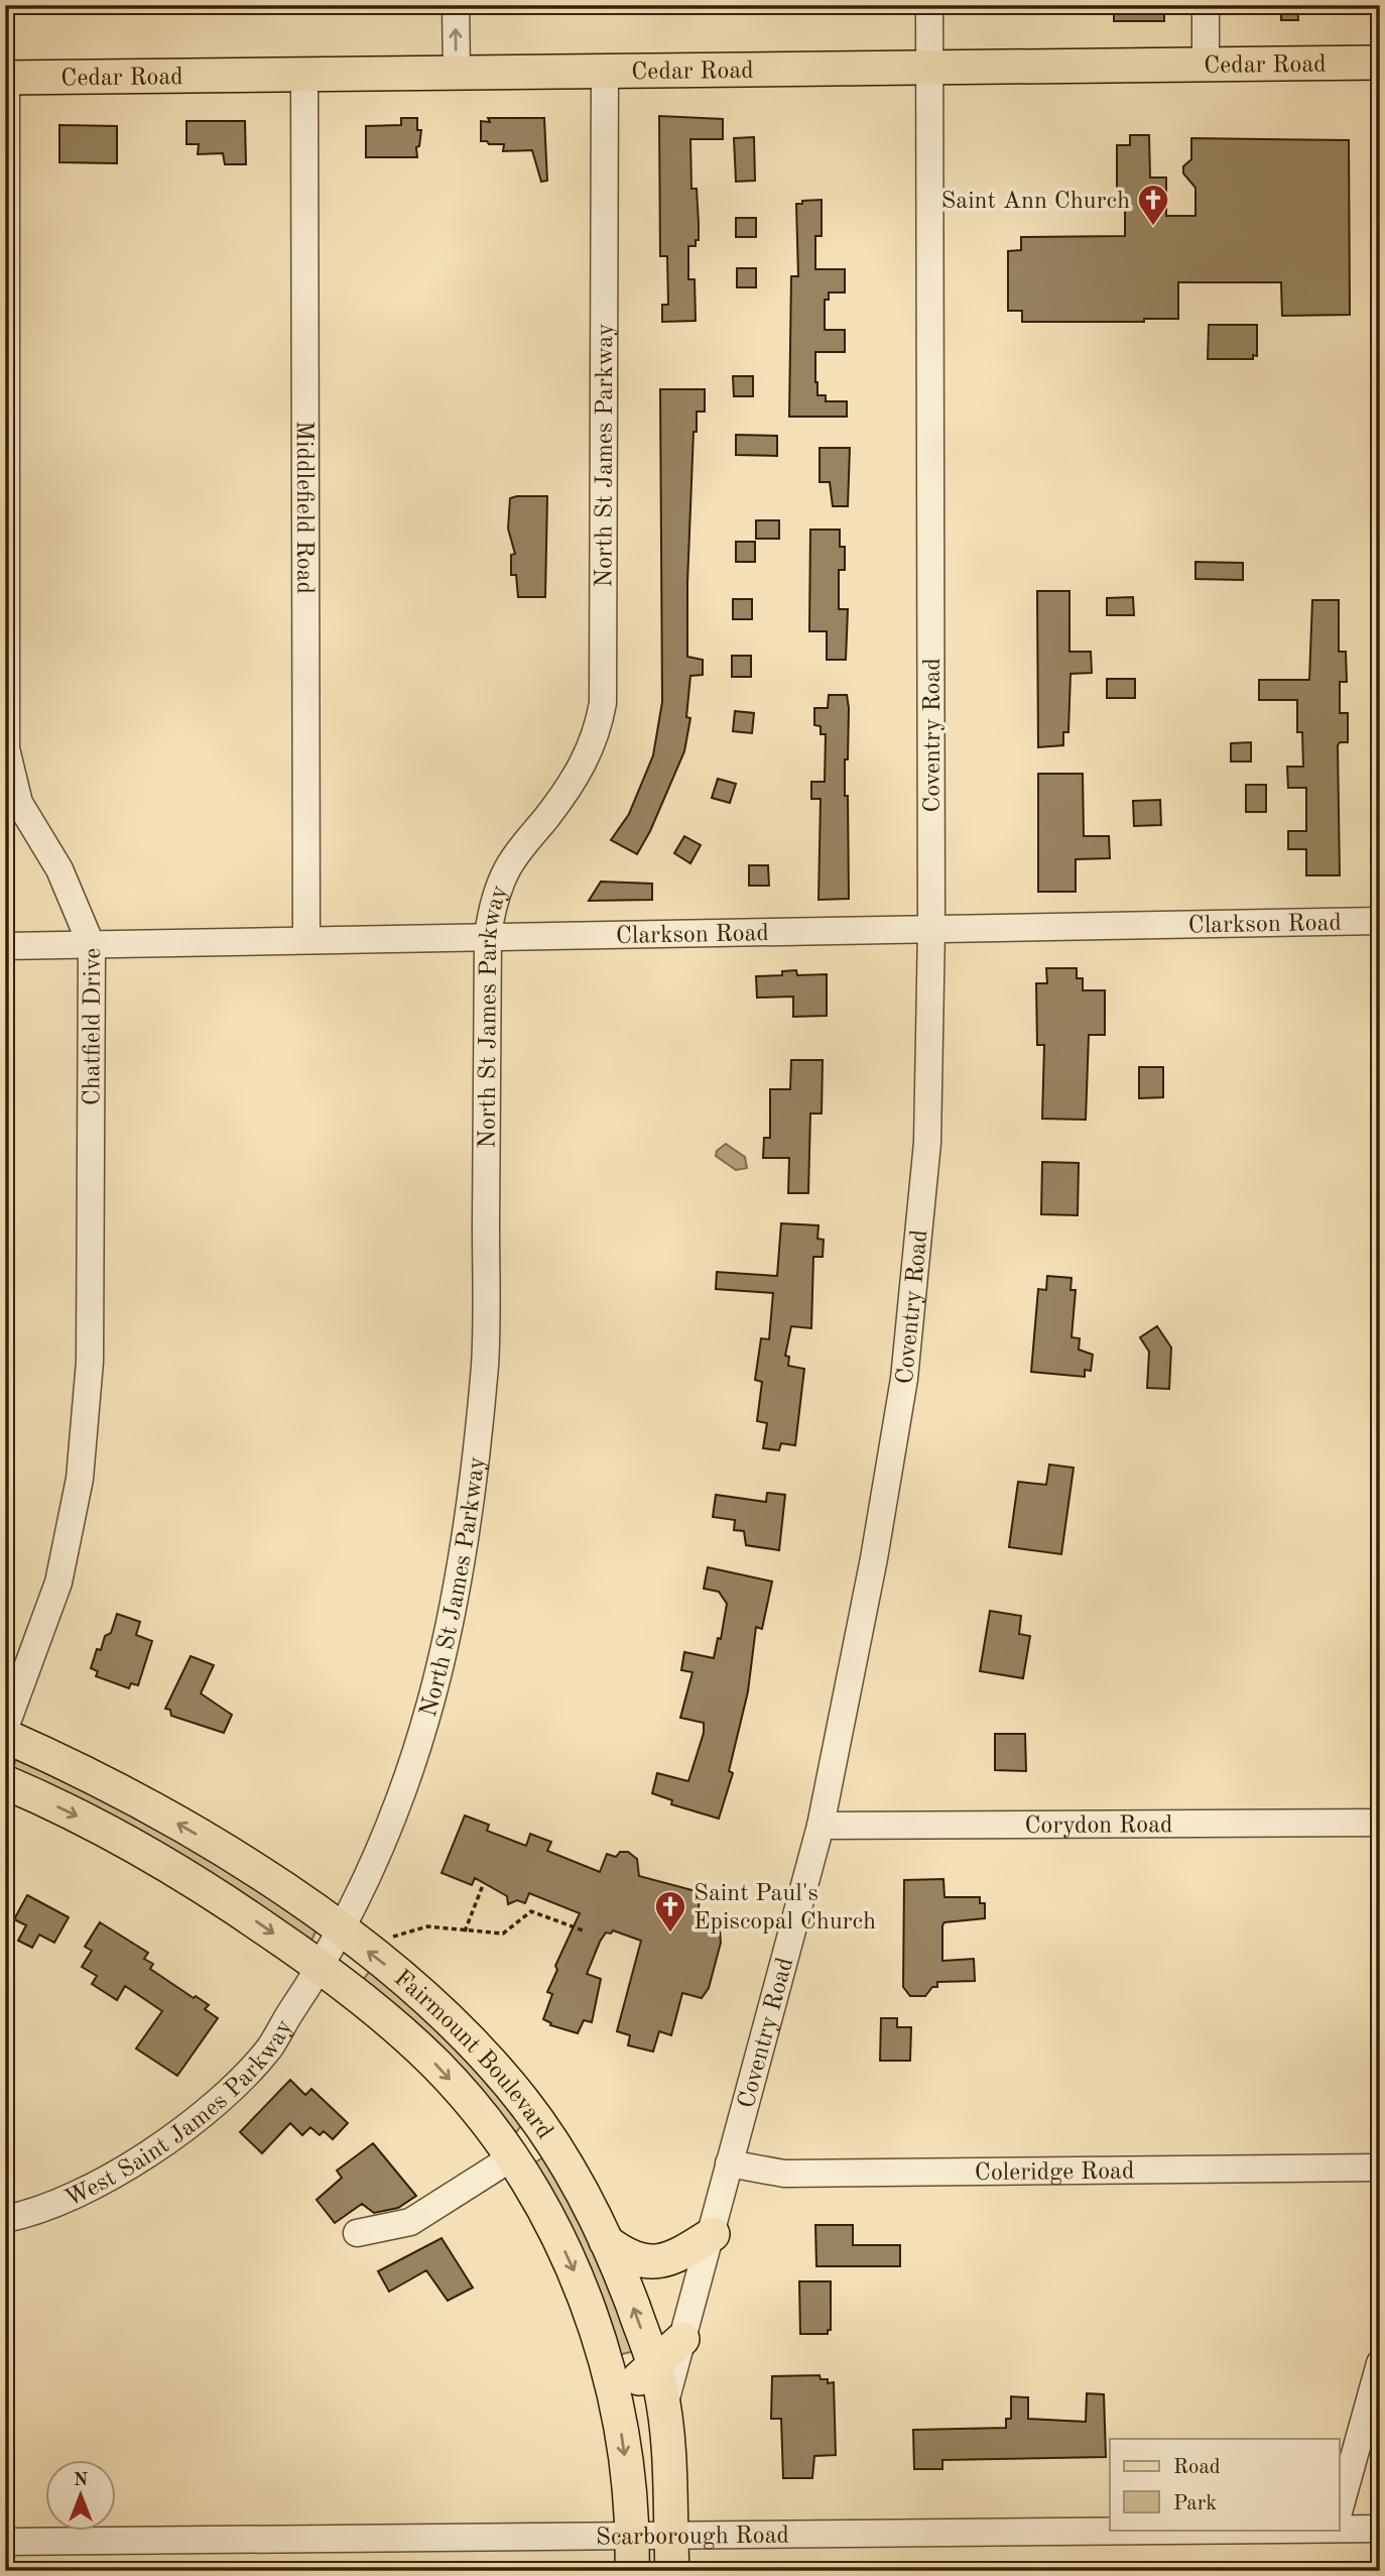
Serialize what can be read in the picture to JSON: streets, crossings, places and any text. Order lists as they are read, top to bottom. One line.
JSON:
{"streets":{"main road":["Cedar Road","Coventry Road","Fairmount Boulevard"],"street":["North St James Parkway","Middlefield Road","Clarkson Road","Chatfield Drive","Corydon Road","West Saint James Parkway","Coleridge Road","Scarborough Road"]},"crossings":[["Cedar Road","North St James Parkway"],["Cedar Road","Middlefield Road"],["Cedar Road","Coventry Road"],["Cedar Road","Chatfield Drive"],["North St James Parkway","Clarkson Road"],["North St James Parkway","Fairmount Boulevard"],["North St James Parkway","West Saint James Parkway"],["Middlefield Road","Clarkson Road"],["Coventry Road","Clarkson Road"],["Coventry Road","Corydon Road"],["Coventry Road","Fairmount Boulevard"],["Coventry Road","Coleridge Road"],["Coventry Road","Scarborough Road"],["Clarkson Road","Chatfield Drive"],["Fairmount Boulevard","West Saint James Parkway"],["Fairmount Boulevard","Scarborough Road"]],"places":{"church":["Saint Ann Church","Saint Paul's Episcopal Church"]},"legend":["Road","Park"],"north":"top"}
